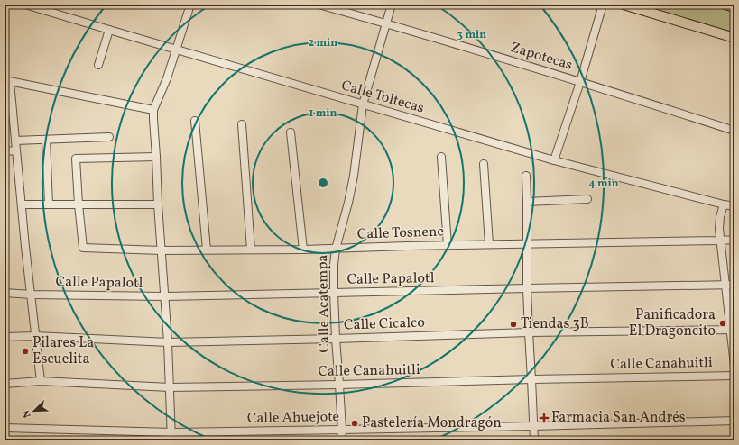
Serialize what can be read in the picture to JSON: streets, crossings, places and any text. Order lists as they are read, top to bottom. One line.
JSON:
{"streets":{"street":["Zapotecas","Calle Toltecas","Calle Tosnene","Calle Papalotl","Calle Acatempa","Calle Cicalco","Calle Canahuitli","Calle Ahuejote"]},"crossings":[["Zapotecas","Calle Acatempa"],["Calle Toltecas","Calle Acatempa"],["Calle Tosnene","Calle Acatempa"],["Calle Papalotl","Calle Acatempa"],["Calle Acatempa","Calle Cicalco"],["Calle Acatempa","Calle Canahuitli"],["Calle Acatempa","Calle Ahuejote"]],"places":{"other":["Panificadora El Dragoncito","Tiendas 3B","Pilares La Escuelita","Pastelería Mondragón"],"health":["Farmacia San Andrés"]},"north":"bottom left","rings":["3 min","2 min","1 min","4 min"]}
